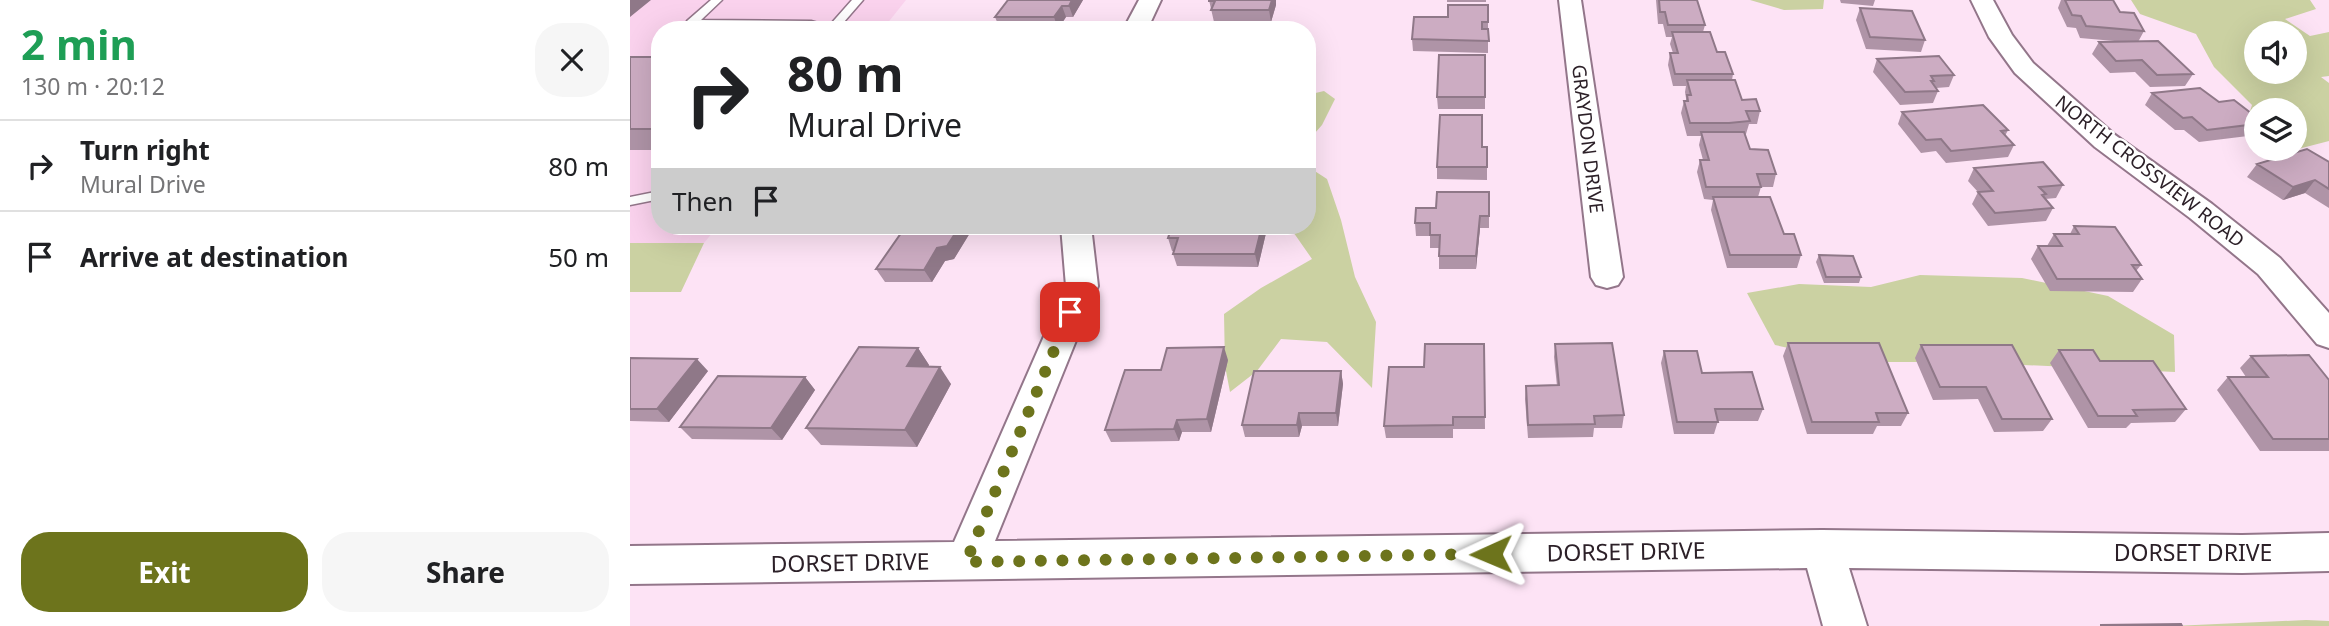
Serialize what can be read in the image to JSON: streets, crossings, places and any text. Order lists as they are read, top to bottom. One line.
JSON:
{"streets":{"street":["GRAYDON DRIVE","NORTH CROSSVIEW ROAD","DORSET DRIVE"]},"page":{"heading":["2 min","130 m · 20:12"],"turn":["80 m","Mural Drive"],"list":[{"name":"Turn right","note":"Mural Drive","value":"80 m"},{"name":"Arrive at destination","value":"50 m"}],"then":"Then","buttons":["Exit","Share"]}}
